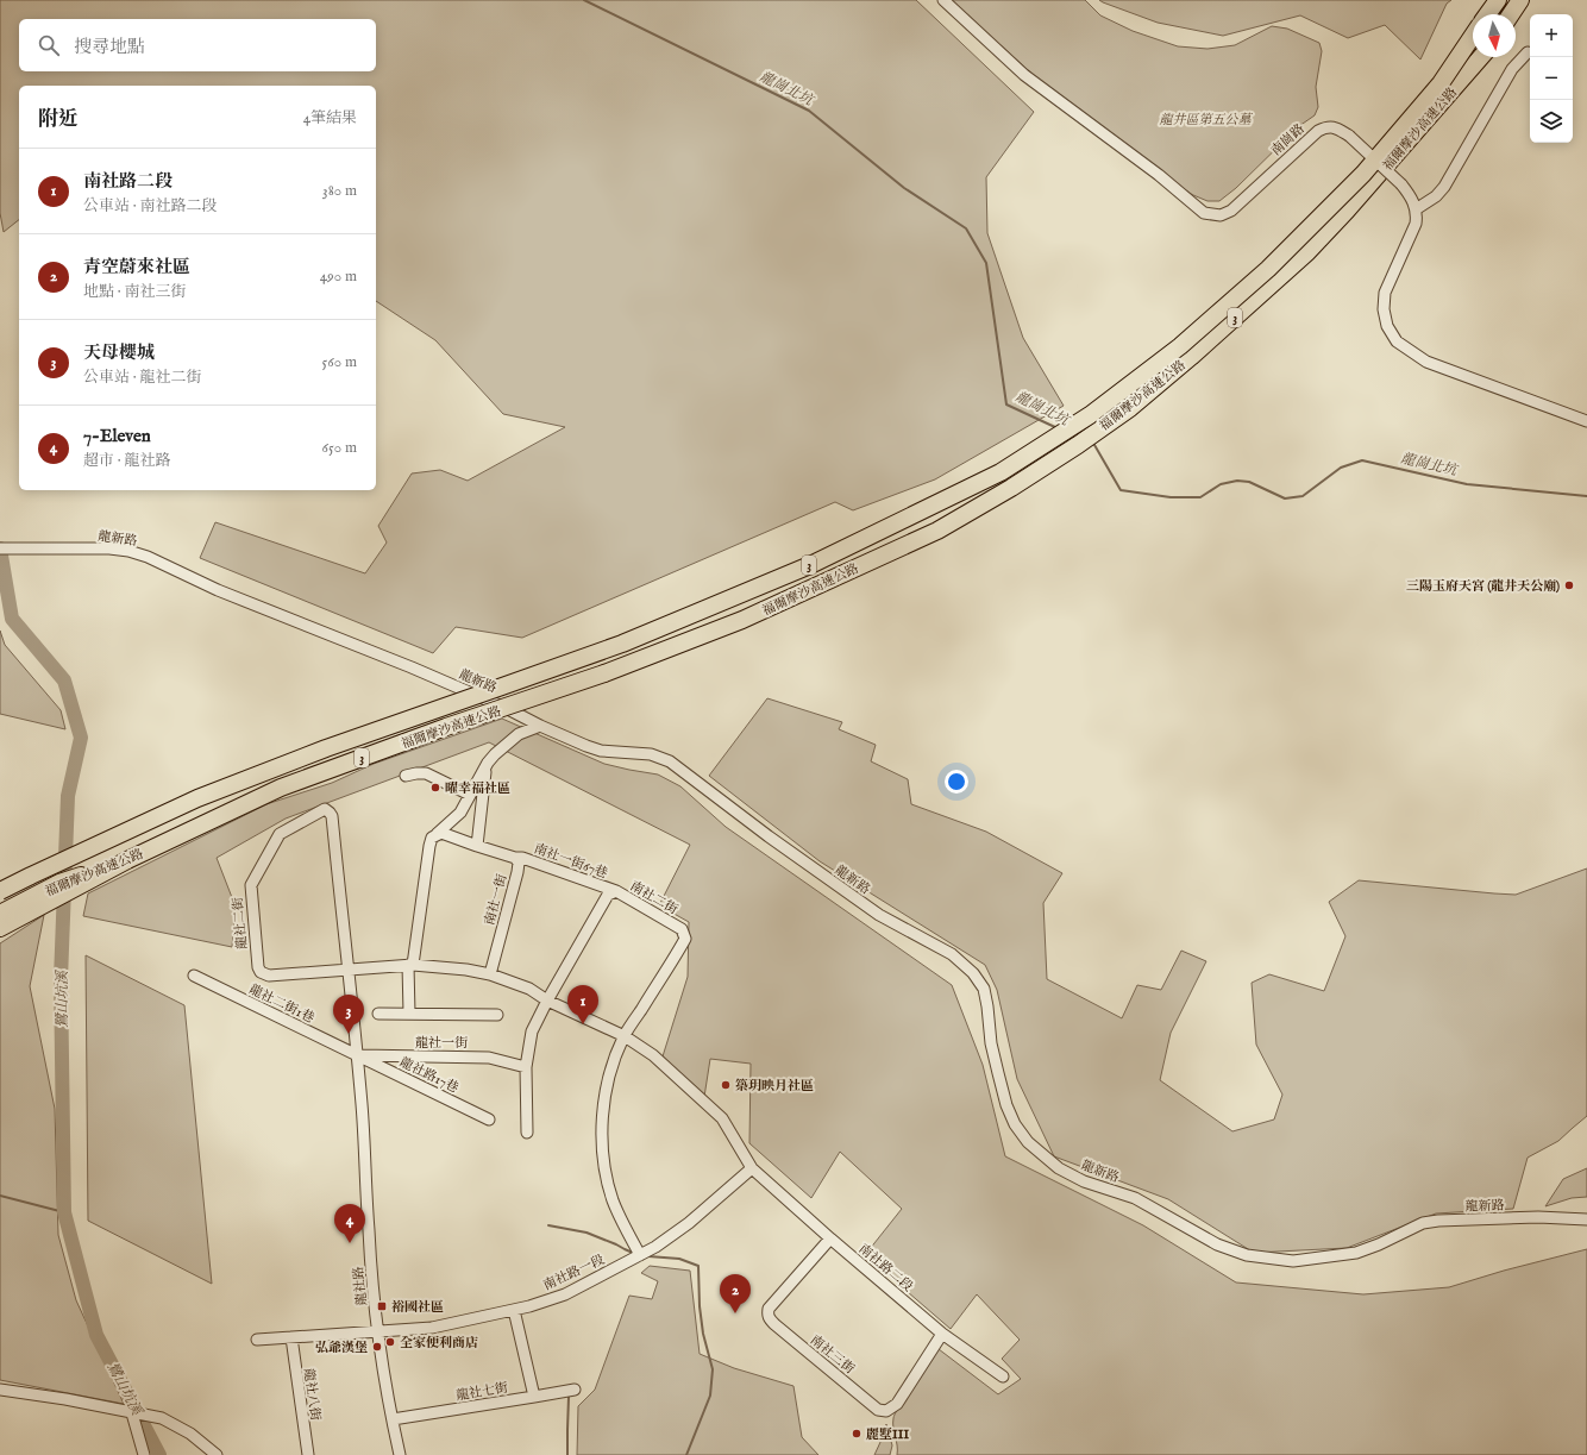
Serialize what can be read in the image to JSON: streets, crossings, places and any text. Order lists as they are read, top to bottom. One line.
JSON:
{"streets":{"highway":["福爾摩沙高速公路","3"],"street":["南崗路","龍新路","南社一街67巷","南社二街","南社一街","龍社二街","龍社二街1巷","龍社一街","龍社路17巷","南社路二段","南社路一段","龍社路","南社三街","龍社七街","龍社八街"]},"crossings":[["南社一街67巷","南社二街"],["南社一街67巷","南社一街"],["南社二街","龍社一街"],["南社二街","南社路二段"],["南社一街","南社路二段"],["龍社二街","龍社二街1巷"],["龍社二街","龍社一街"],["龍社二街","龍社路17巷"],["龍社二街","南社路二段"],["龍社二街","龍社路"],["龍社二街1巷","龍社一街"],["龍社二街1巷","龍社路17巷"],["龍社二街1巷","龍社路"],["龍社一街","龍社路17巷"],["龍社一街","龍社路"],["龍社路17巷","龍社路"],["南社路二段","南社路一段"],["南社路二段","南社三街"],["南社路一段","龍社路"],["龍社路","龍社七街"]],"water":["龍崗北坑","鷺山坑溪"],"parks":["龍井區第五公墓"],"places":{"other":["三陽玉府天宮 (龍井天公廟)","曜幸福社區","築玥映月社區","全家便利商店","弘爺漢堡","麗墅III"],"transit":["裕國社區"]},"north":"bottom","page":{"map_buttons":["+","−"],"search":"搜尋地點","heading":["附近","4筆結果"],"list":[{"mark":"1","name":"南社路二段","note":"公車站 · 南社路二段","value":"380 m"},{"mark":"2","name":"青空蔚來社區","note":"地點 · 南社三街","value":"490 m"},{"mark":"3","name":"天母櫻城","note":"公車站 · 龍社二街","value":"560 m"},{"mark":"4","name":"7-Eleven","note":"超市 · 龍社路","value":"650 m"}],"pins":["1","3","4","2"]}}
